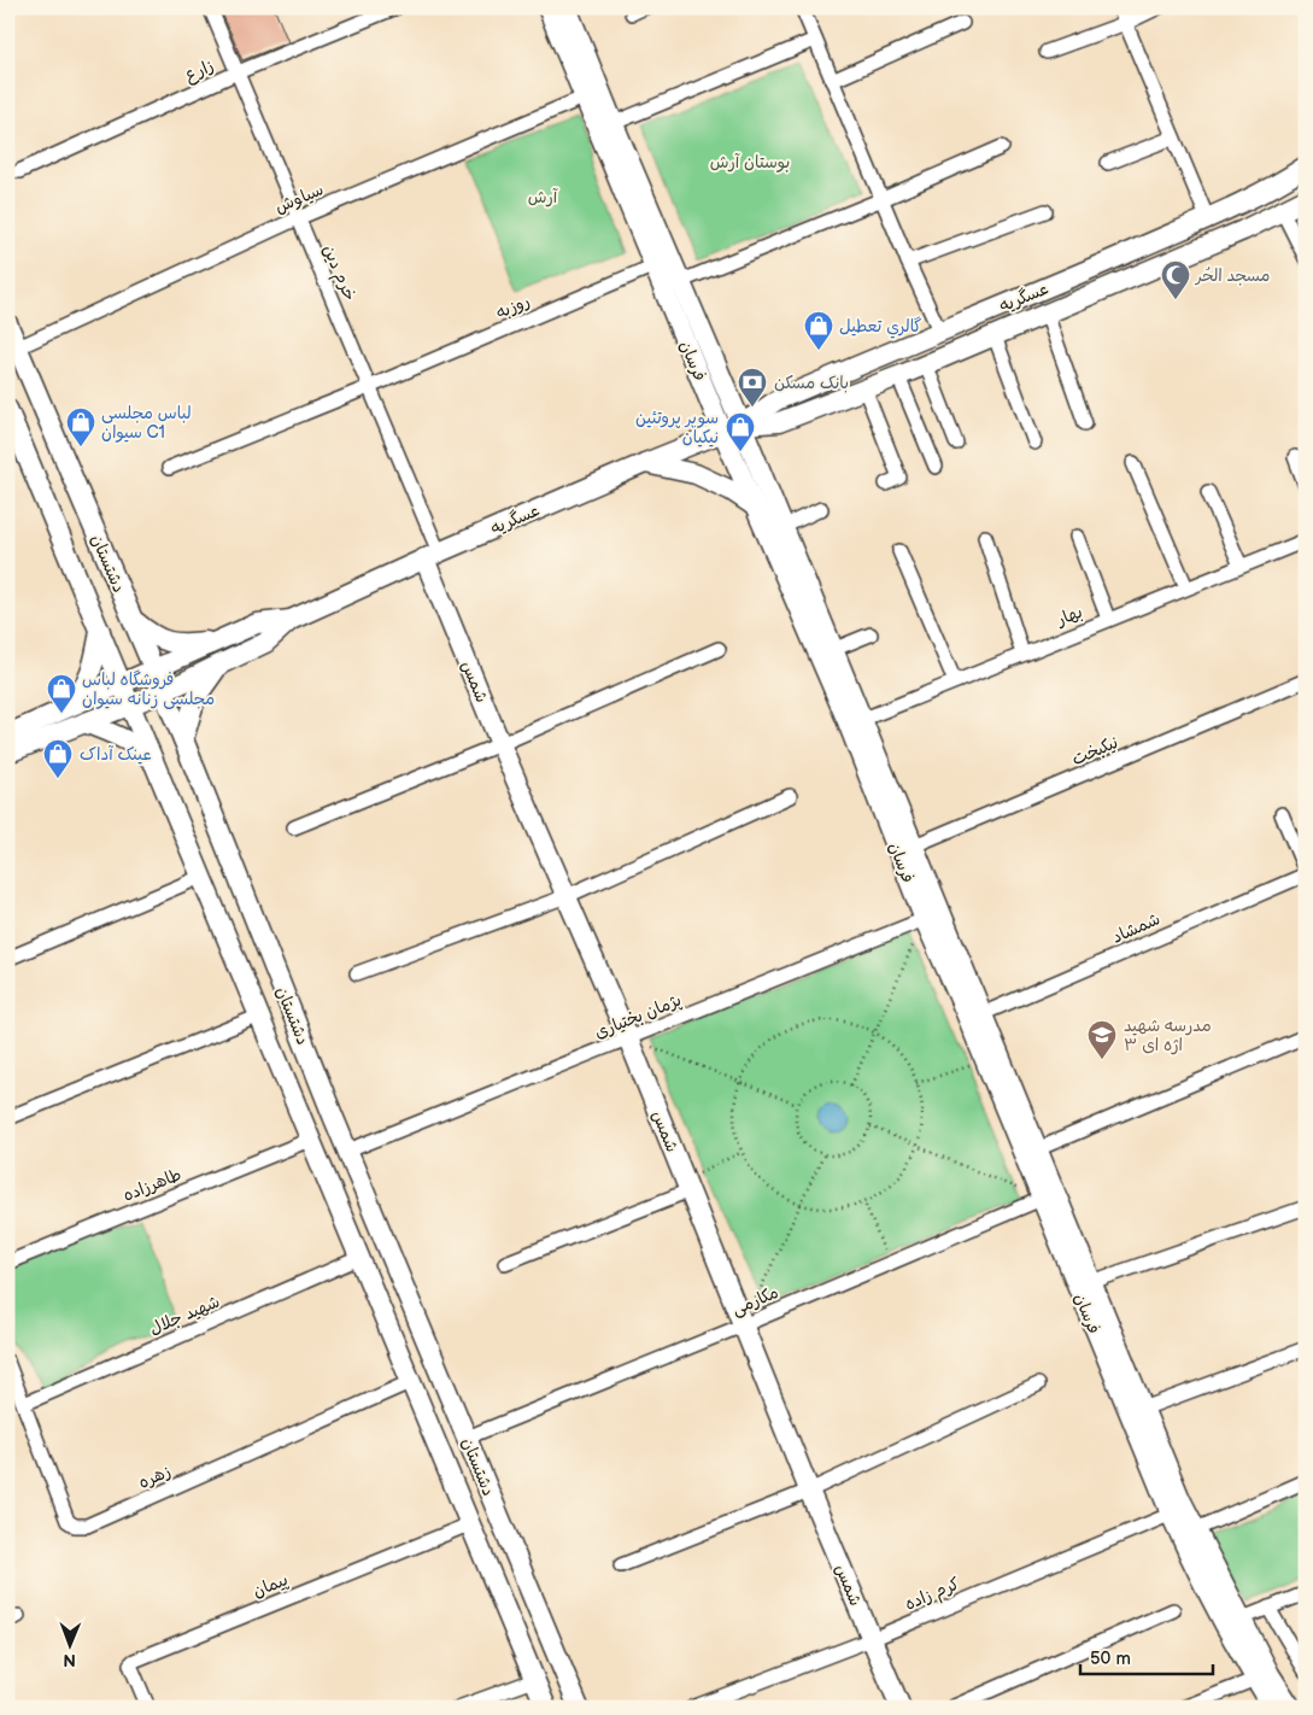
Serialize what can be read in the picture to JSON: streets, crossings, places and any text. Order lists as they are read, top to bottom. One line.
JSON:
{"streets":{"street":["زارع","سیاوش","خرم دین","عسگریه","روزبه","فرسان","دشتستان","بهار","شمس","نیکبخت","شمشاد","پژمان بختیاری","طاهرزاده","مکارمی","شهید جلال","زهره","پیمان","کرم زاده"]},"crossings":[["زارع","خرم دین"],["سیاوش","خرم دین"],["سیاوش","فرسان"],["سیاوش","دشتستان"],["خرم دین","عسگریه"],["خرم دین","روزبه"],["خرم دین","شمس"],["عسگریه","فرسان"],["عسگریه","دشتستان"],["عسگریه","شمس"],["روزبه","فرسان"],["فرسان","بهار"],["فرسان","نیکبخت"],["فرسان","شمشاد"],["فرسان","پژمان بختیاری"],["فرسان","مکارمی"],["فرسان","کرم زاده"],["دشتستان","پژمان بختیاری"],["دشتستان","طاهرزاده"],["دشتستان","مکارمی"],["دشتستان","شهید جلال"],["دشتستان","زهره"],["دشتستان","پیمان"],["شمس","پژمان بختیاری"],["شمس","مکارمی"],["شمس","کرم زاده"],["شهید جلال","زهره"]],"parks":["بوستان آرش","آرش"],"places":{"mosque":["مسجد الحُر"],"shop":["گالري تعطيل","لباس مجلسی سیوان C1","سوپر پروتئین نیکیان","فروشگاه لباس مجلسی زنانه سیوان","عینک آداک"],"bank":["بانک مسکن"],"school or university":["مدرسه شهید اژه ای ۳"]},"scale_bar":"50 m","north":"bottom"}
